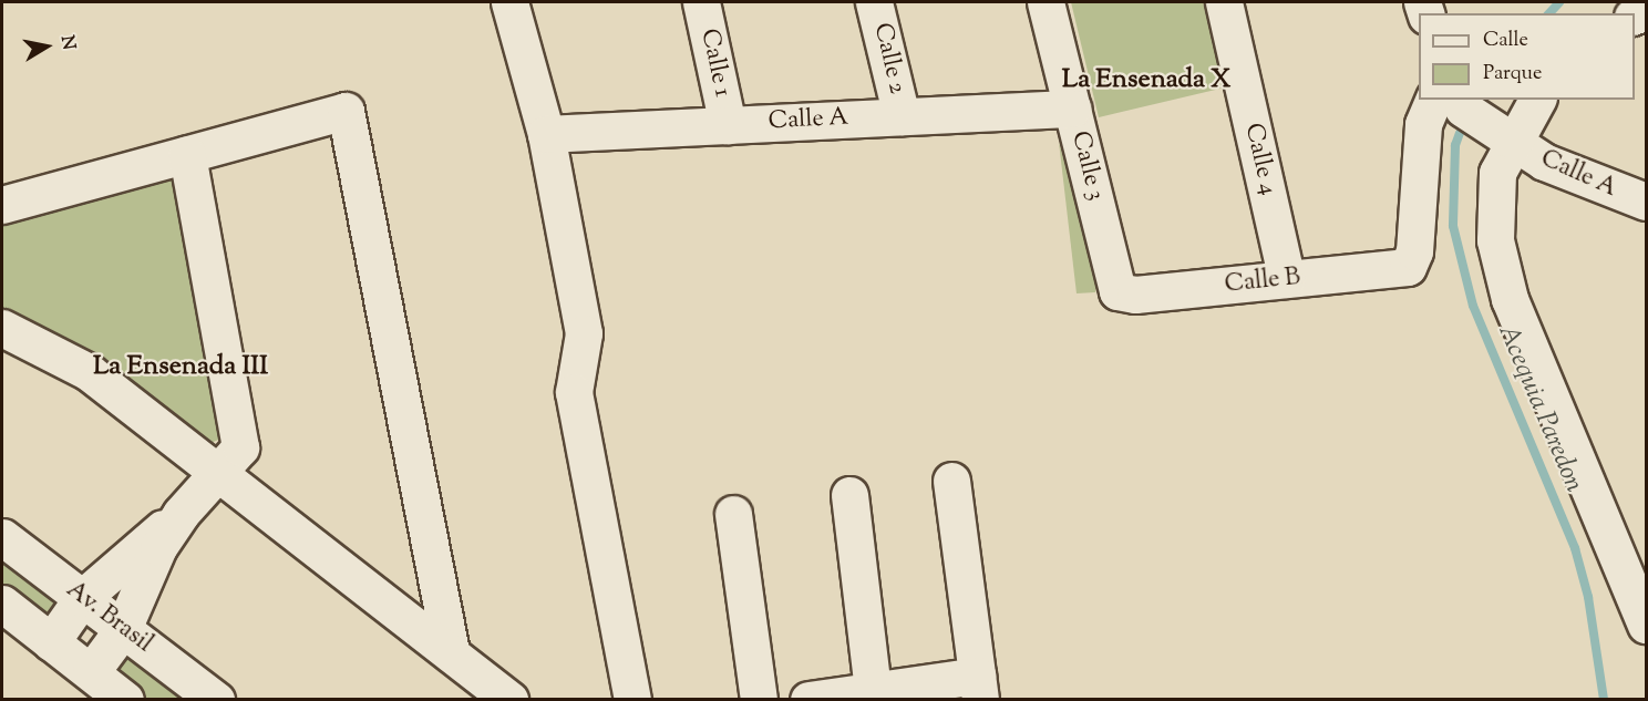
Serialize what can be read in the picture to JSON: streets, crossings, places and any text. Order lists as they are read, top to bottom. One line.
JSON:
{"streets":{"street":["Calle 2","Calle 1","Calle A","Calle 4","Calle 3","Calle B","Av. Brasil"]},"crossings":[["Calle 2","Calle A"],["Calle 1","Calle A"],["Calle A","Calle 3"],["Calle 4","Calle B"],["Calle 3","Calle B"]],"districts":["La Ensenada X","La Ensenada III"],"water":["Acequia Paredon"],"legend":["Calle","Parque"],"north":"right"}
